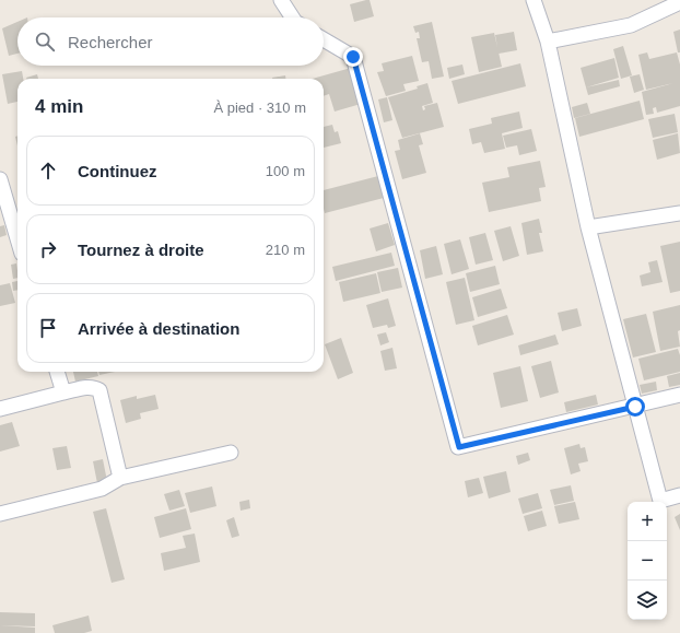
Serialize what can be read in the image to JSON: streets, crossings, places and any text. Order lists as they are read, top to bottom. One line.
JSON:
{"page":{"search":"Rechercher","heading":["4 min","À pied · 310 m"],"list":[["Continuez","100 m"],["Tournez à droite","210 m"],"Arrivée à destination"],"map_buttons":["+","−"]}}
